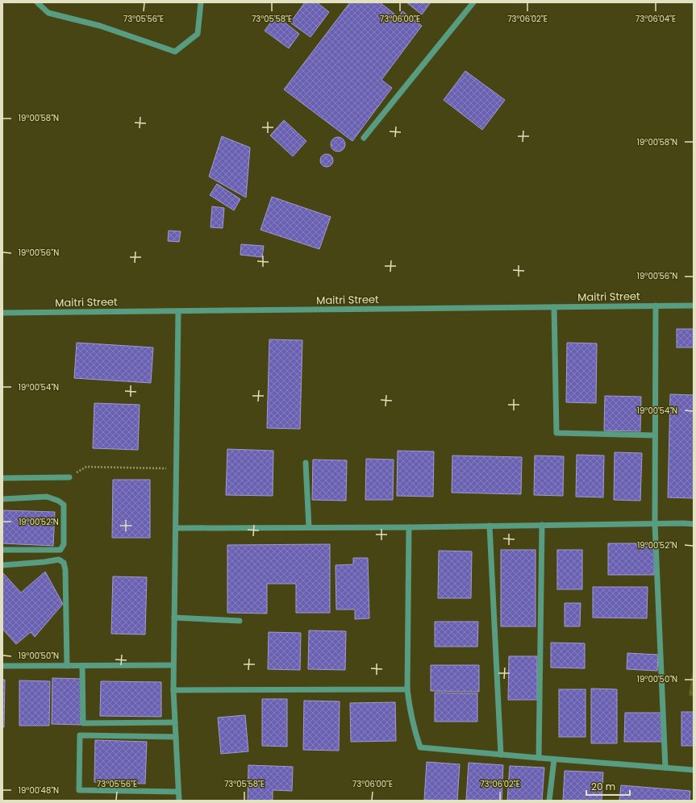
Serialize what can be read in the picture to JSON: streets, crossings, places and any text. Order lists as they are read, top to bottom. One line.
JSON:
{"streets":{"street":["Maitri Street"]},"scale_bar":"20 m","coordinates":["73°05'56\"E","73°05'58\"E","73°06'00\"E","73°06'02\"E","73°06'04\"E","19°00'58\"N","19°00'56\"N","19°00'54\"N","19°00'52\"N","19°00'50\"N","19°00'48\"N"]}
